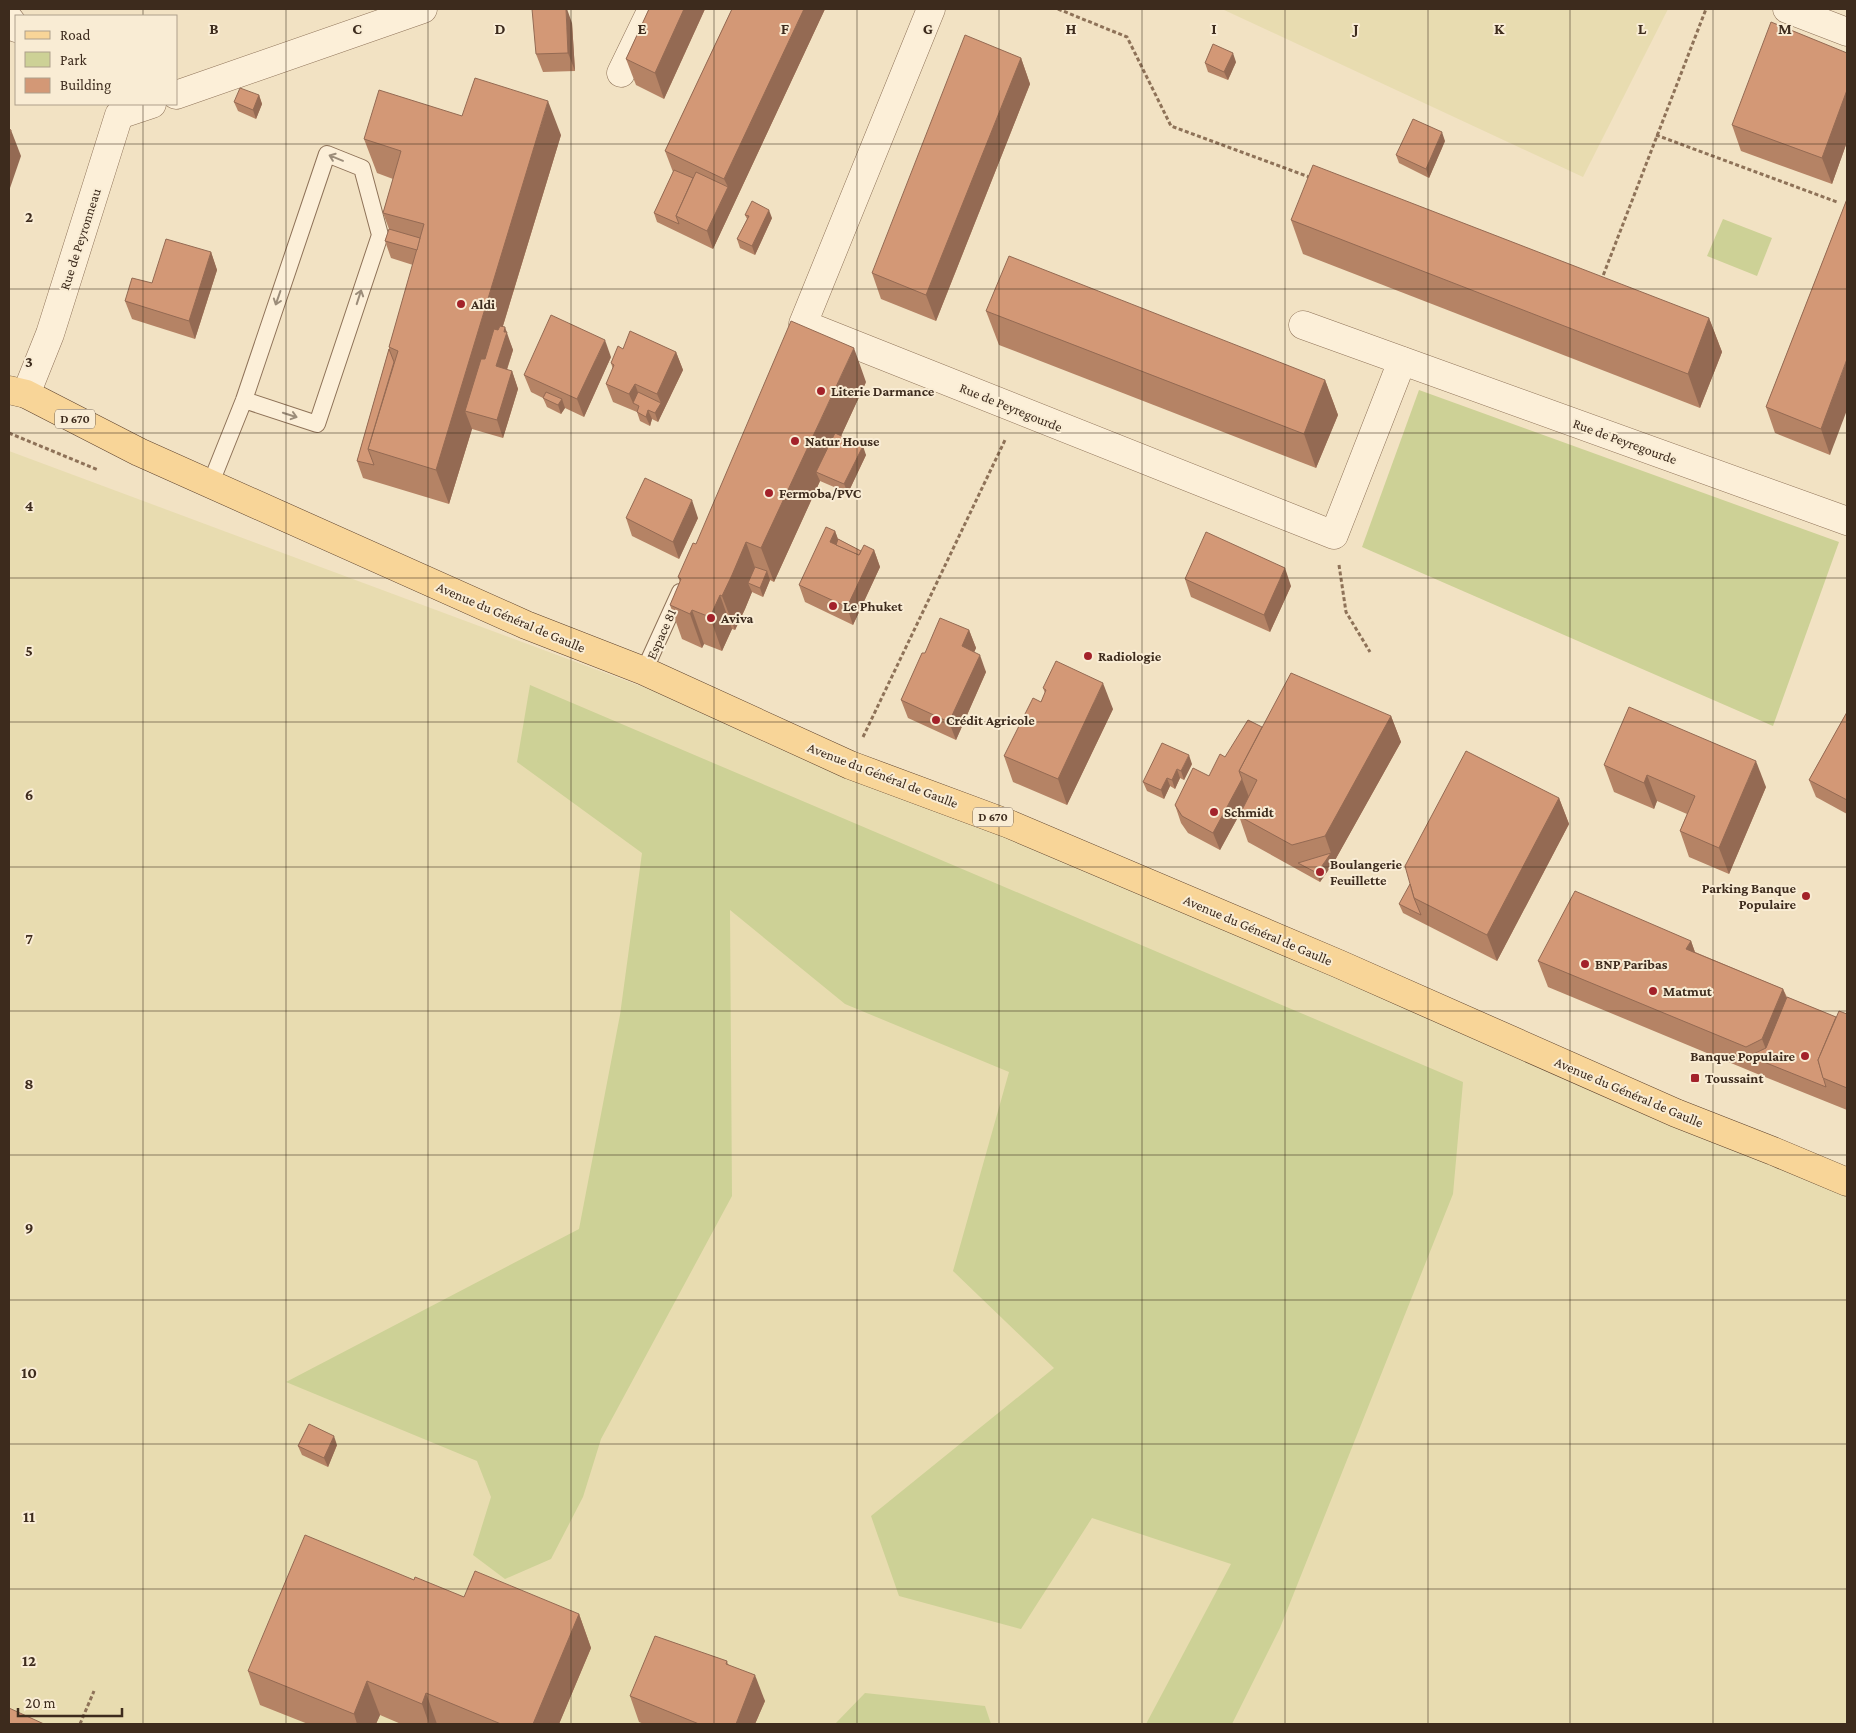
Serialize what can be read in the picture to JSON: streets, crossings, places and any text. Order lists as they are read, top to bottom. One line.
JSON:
{"streets":{"main road":["D 670","Avenue du Général de Gaulle"],"street":["Rue de Peyronneau","Rue de Peyregourde"],"lane":["Espace 81"]},"crossings":[["Rue de Peyronneau","Avenue du Général de Gaulle"],["Avenue du Général de Gaulle","Espace 81"]],"places":{"other":["Aldi","Literie Darmance","Natur House","Fermoba/PVC","Le Phuket","Aviva","Radiologie","Crédit Agricole","Schmidt","Boulangerie Feuillette","Parking Banque Populaire","BNP Paribas","Matmut","Banque Populaire"],"transit":["Toussaint"]},"legend":["Road","Park","Building"],"scale_bar":"20 m","grid":{"columns":["B","C","D","E","F","G","H","I","J","K","L","M"],"rows":["2","3","4","5","6","7","8","9","10","11","12"]}}
